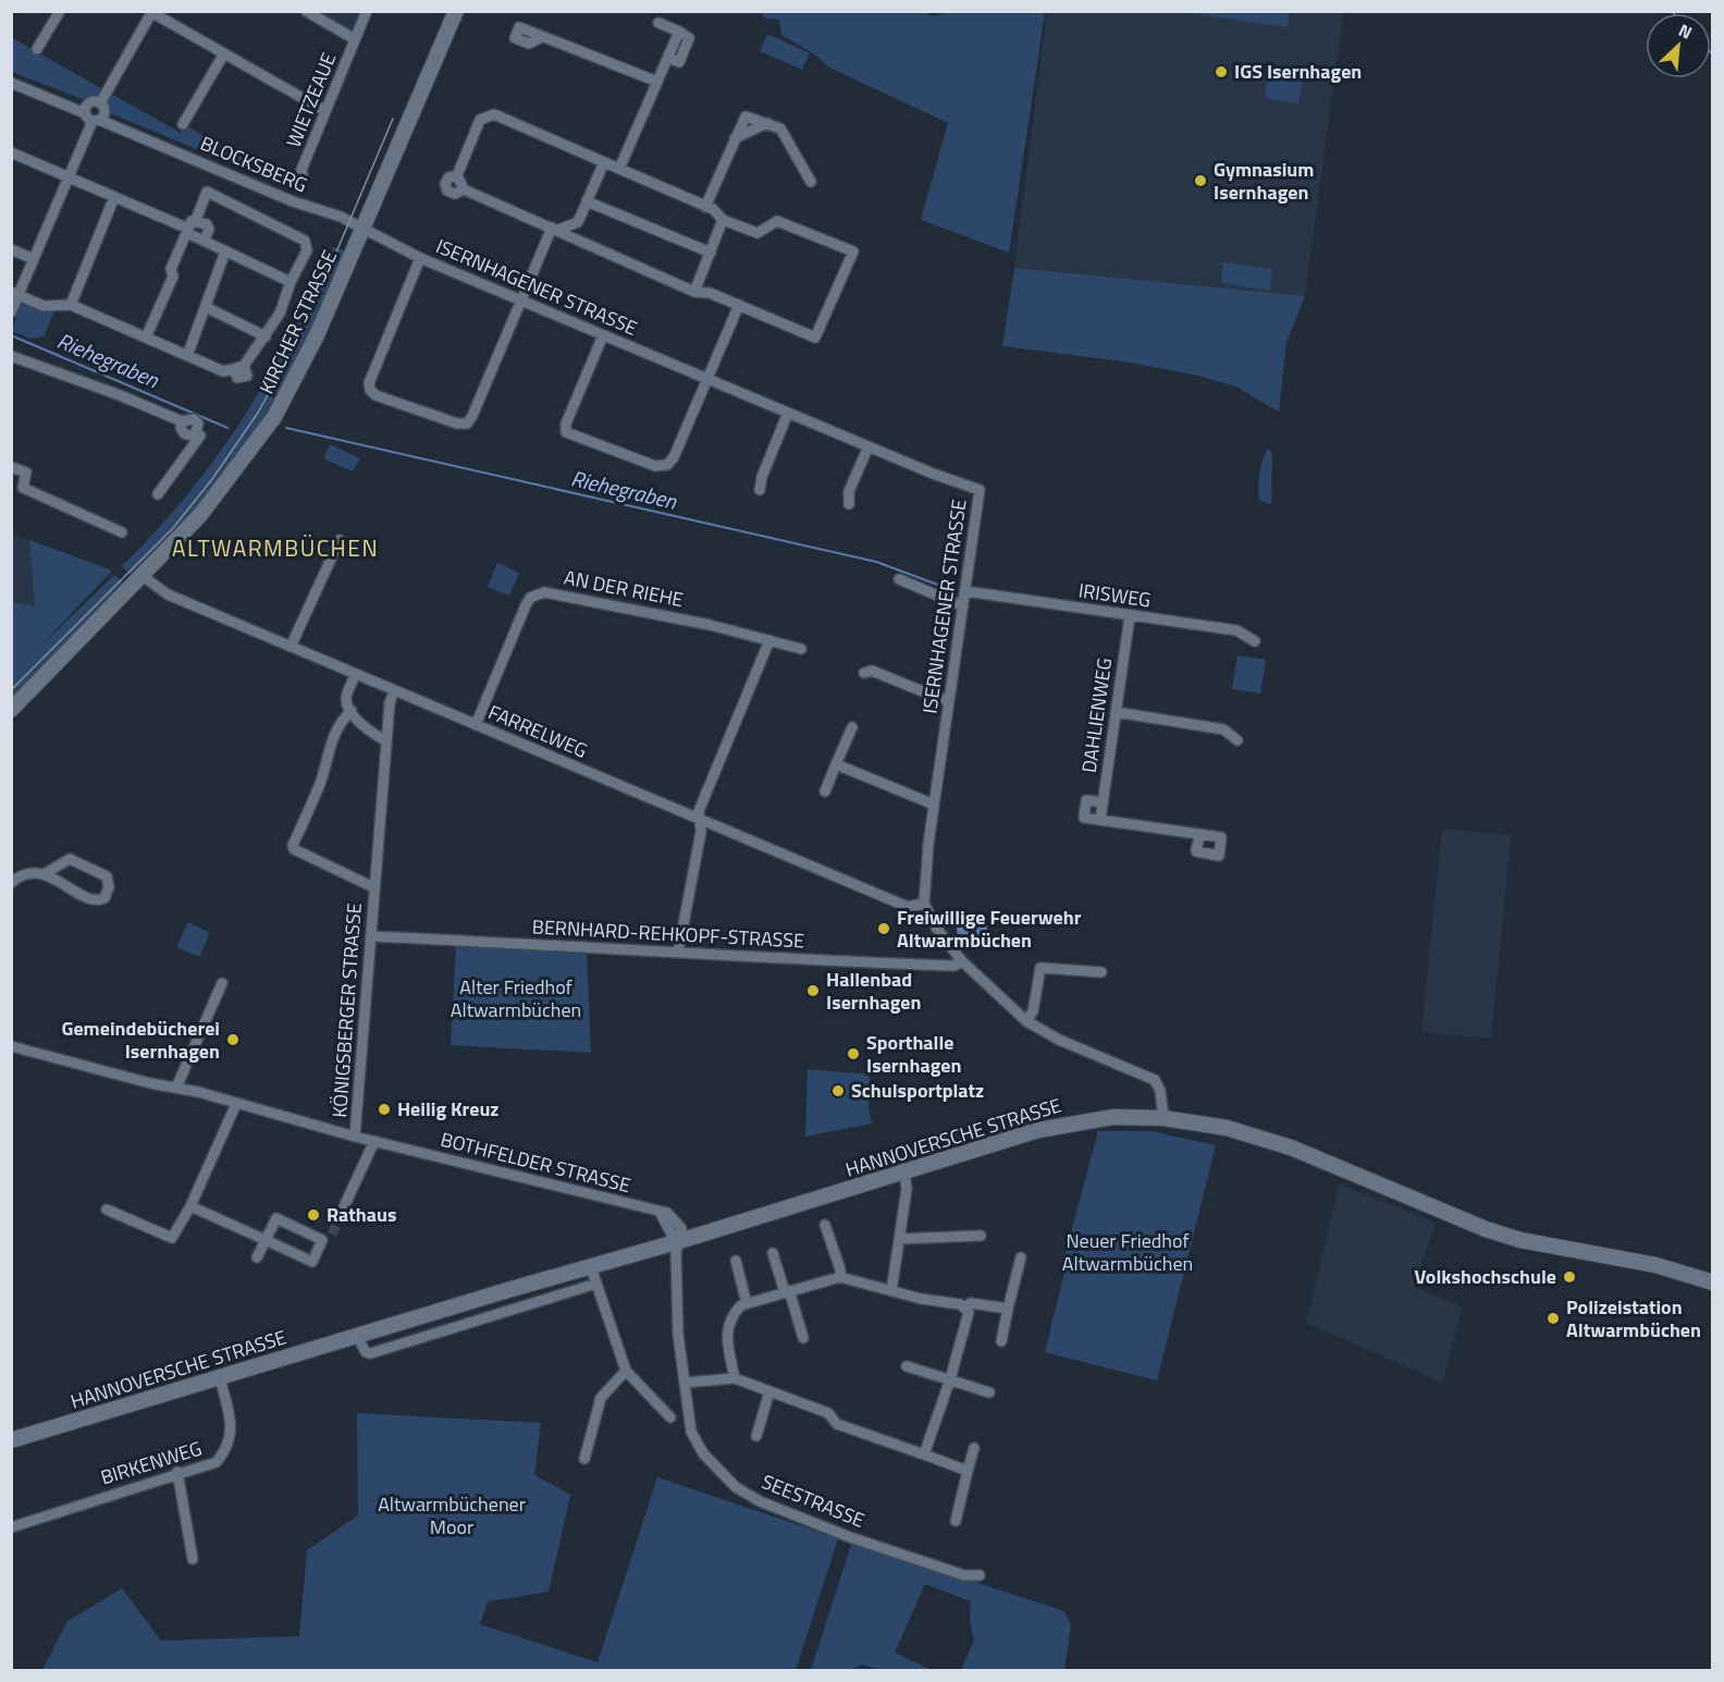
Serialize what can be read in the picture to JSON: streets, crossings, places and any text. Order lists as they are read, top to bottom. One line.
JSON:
{"streets":{"main road":["KIRCHER STRASSE","HANNOVERSCHE STRASSE"],"street":["WIETZEAUE","BLOCKSBERG","ISERNHAGENER STRASSE","AN DER RIEHE","IRISWEG","DAHLIENWEG","FARRELWEG","BERNHARD-REHKOPF-STRASSE","KÖNIGSBERGER STRASSE","BOTHFELDER STRASSE","BIRKENWEG","SEESTRASSE"]},"crossings":[["BLOCKSBERG","ISERNHAGENER STRASSE"],["BLOCKSBERG","KIRCHER STRASSE"],["ISERNHAGENER STRASSE","KIRCHER STRASSE"],["ISERNHAGENER STRASSE","IRISWEG"],["ISERNHAGENER STRASSE","FARRELWEG"],["KIRCHER STRASSE","FARRELWEG"],["AN DER RIEHE","FARRELWEG"],["IRISWEG","DAHLIENWEG"],["FARRELWEG","KÖNIGSBERGER STRASSE"],["BERNHARD-REHKOPF-STRASSE","KÖNIGSBERGER STRASSE"],["KÖNIGSBERGER STRASSE","BOTHFELDER STRASSE"],["HANNOVERSCHE STRASSE","BOTHFELDER STRASSE"],["HANNOVERSCHE STRASSE","BIRKENWEG"],["HANNOVERSCHE STRASSE","SEESTRASSE"],["BOTHFELDER STRASSE","SEESTRASSE"]],"districts":["ALTWARMBÜCHEN"],"water":["Riehegraben"],"parks":["Alter Friedhof Altwarmbüchen","Neuer Friedhof Altwarmbüchen","Altwarmbüchener Moor"],"places":["IGS Isernhagen","Gymnasium Isernhagen","Freiwillige Feuerwehr Altwarmbüchen","Hallenbad Isernhagen","Gemeindebücherei Isernhagen","Sporthalle Isernhagen","Schulsportplatz","Heilig Kreuz","Rathaus","Volkshochschule","Polizeistation Altwarmbüchen"],"north":"top right"}
